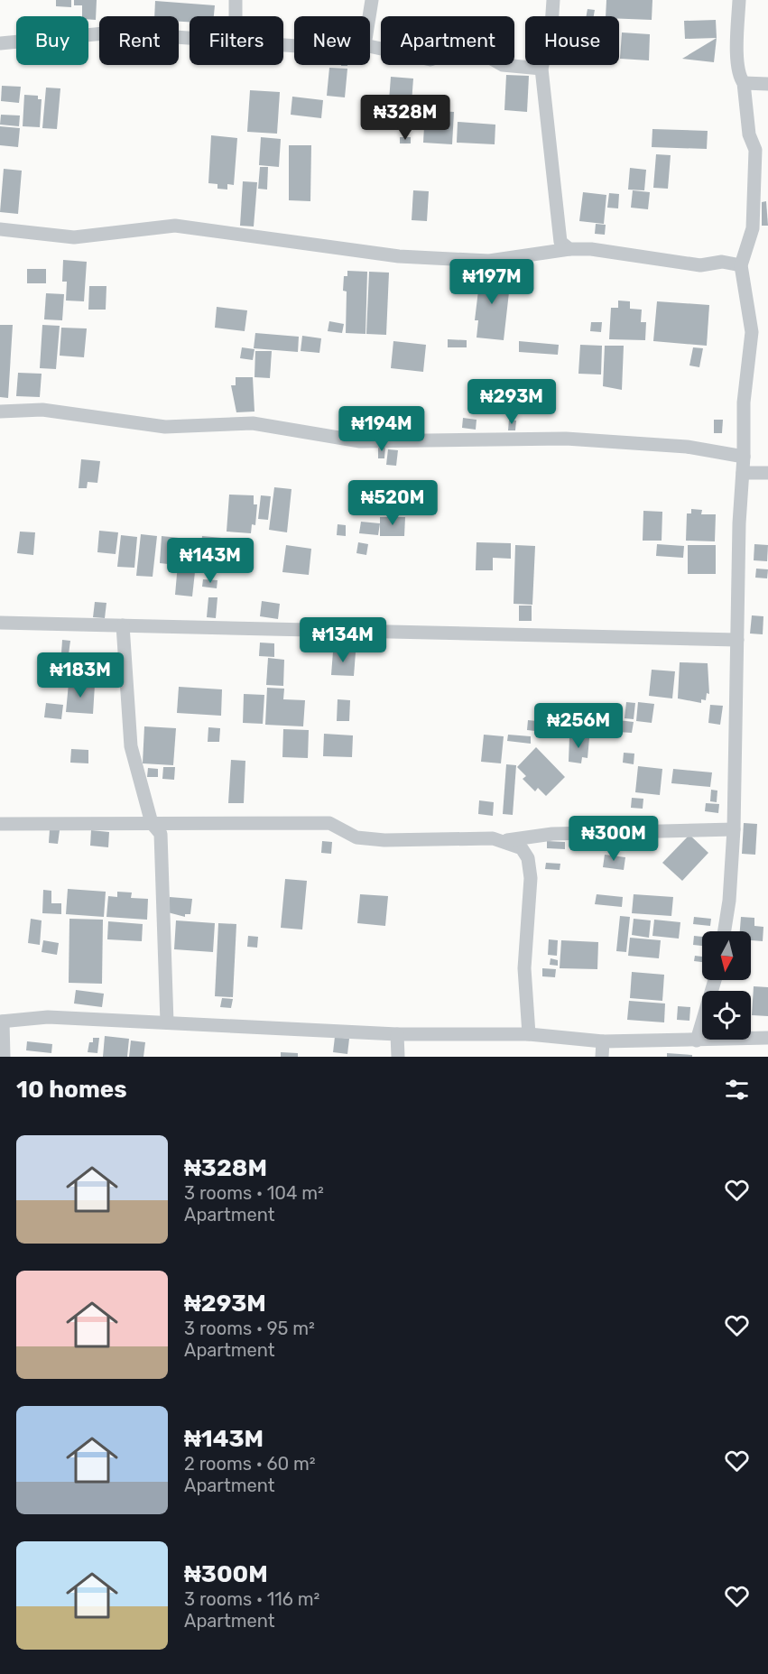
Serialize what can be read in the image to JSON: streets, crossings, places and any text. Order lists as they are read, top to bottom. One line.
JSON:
{"north":"bottom","page":{"chip":["Buy","Rent","Filters","New","Apartment","House"],"price":["₦328M","₦197M","₦293M","₦194M","₦520M","₦143M","₦134M","₦183M","₦256M","₦300M"],"heading":"10 homes","list":[{"name":"₦328M","note":"3 rooms · 104 m² · Apartment"},{"name":"₦293M","note":"3 rooms · 95 m² · Apartment"},{"name":"₦143M","note":"2 rooms · 60 m² · Apartment"},{"name":"₦300M","note":"3 rooms · 116 m² · Apartment"}]}}
